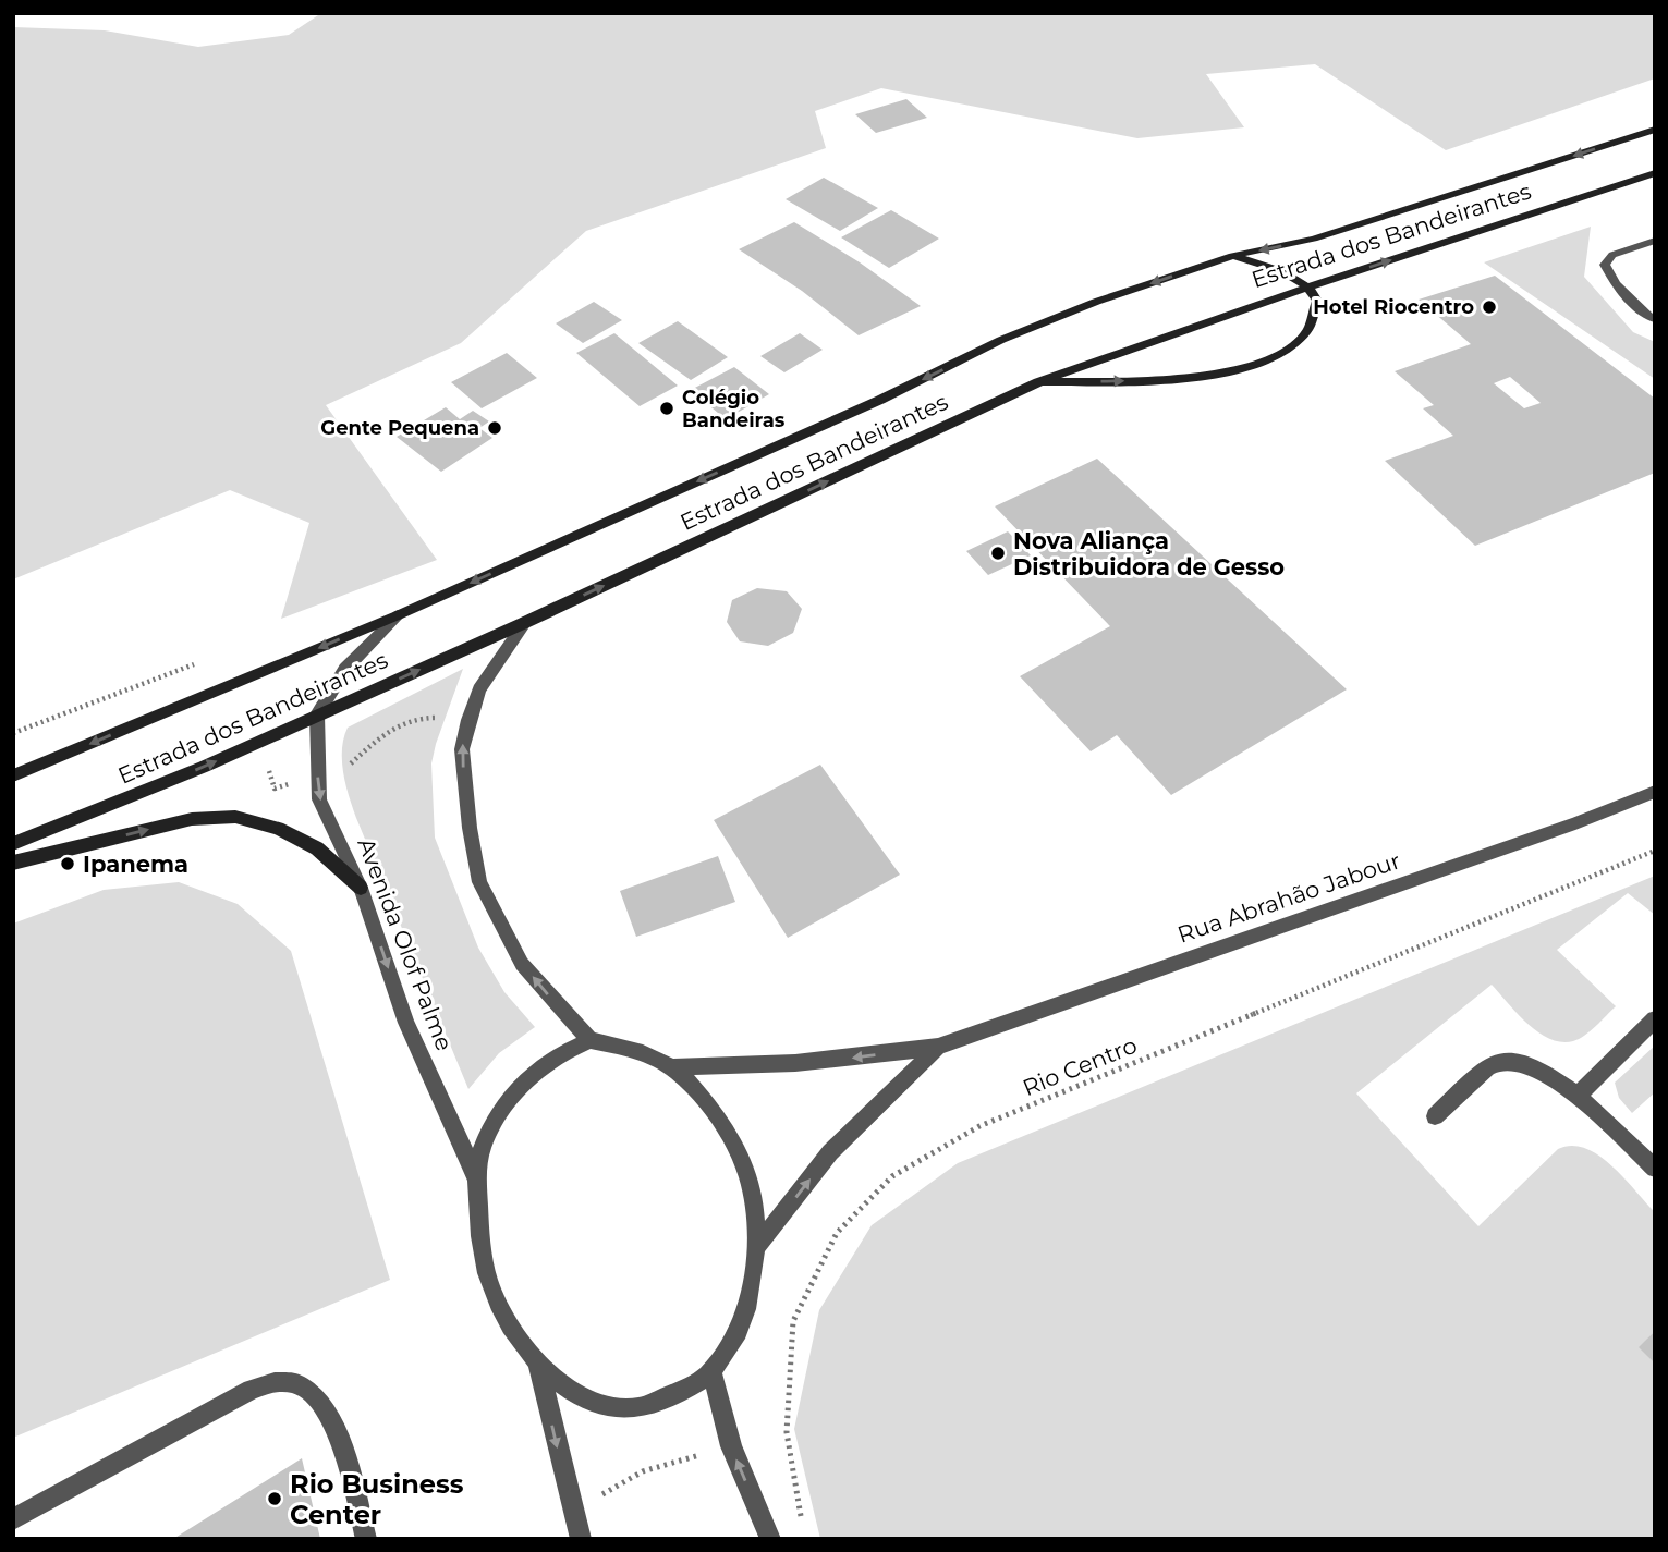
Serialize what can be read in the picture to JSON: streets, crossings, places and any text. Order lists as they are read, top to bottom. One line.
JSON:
{"streets":{"main road":["Estrada dos Bandeirantes"],"street":["Rua Abrahão Jabour","Avenida Olof Palme"],"path":["Rio Centro"]},"crossings":[["Estrada dos Bandeirantes","Avenida Olof Palme"]],"one_way":["Avenida Olof Palme"],"places":["Hotel Riocentro","Colégio Bandeiras","Gente Pequena","Nova Aliança Distribuidora de Gesso","Ipanema","Rio Business Center"]}
